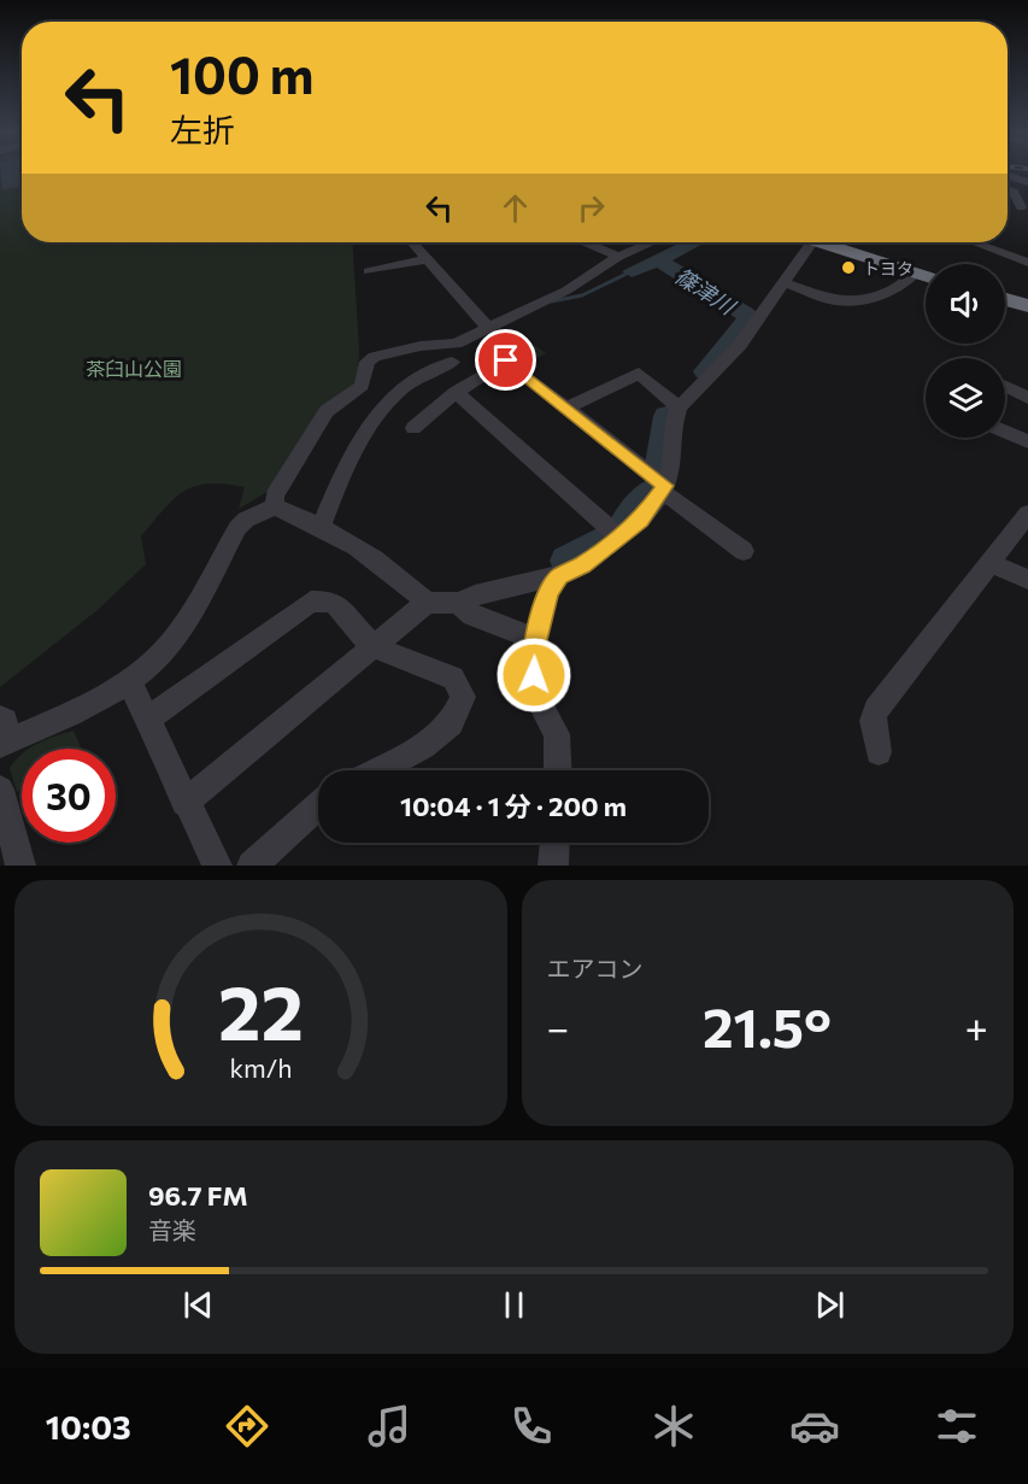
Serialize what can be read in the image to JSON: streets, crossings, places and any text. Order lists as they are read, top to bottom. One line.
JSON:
{"water":["篠津川"],"parks":["茶臼山公園"],"places":["トヨタ"],"page":{"turn":["100 m","左折"],"limit":"30","trip":"10:04 · 1 分 · 200 m","tile":"エアコン","heat":["−","21.5°","+"],"song":["96.7 FM","音楽"],"tabs":"10:03","gauge":["22","km/h"]}}
